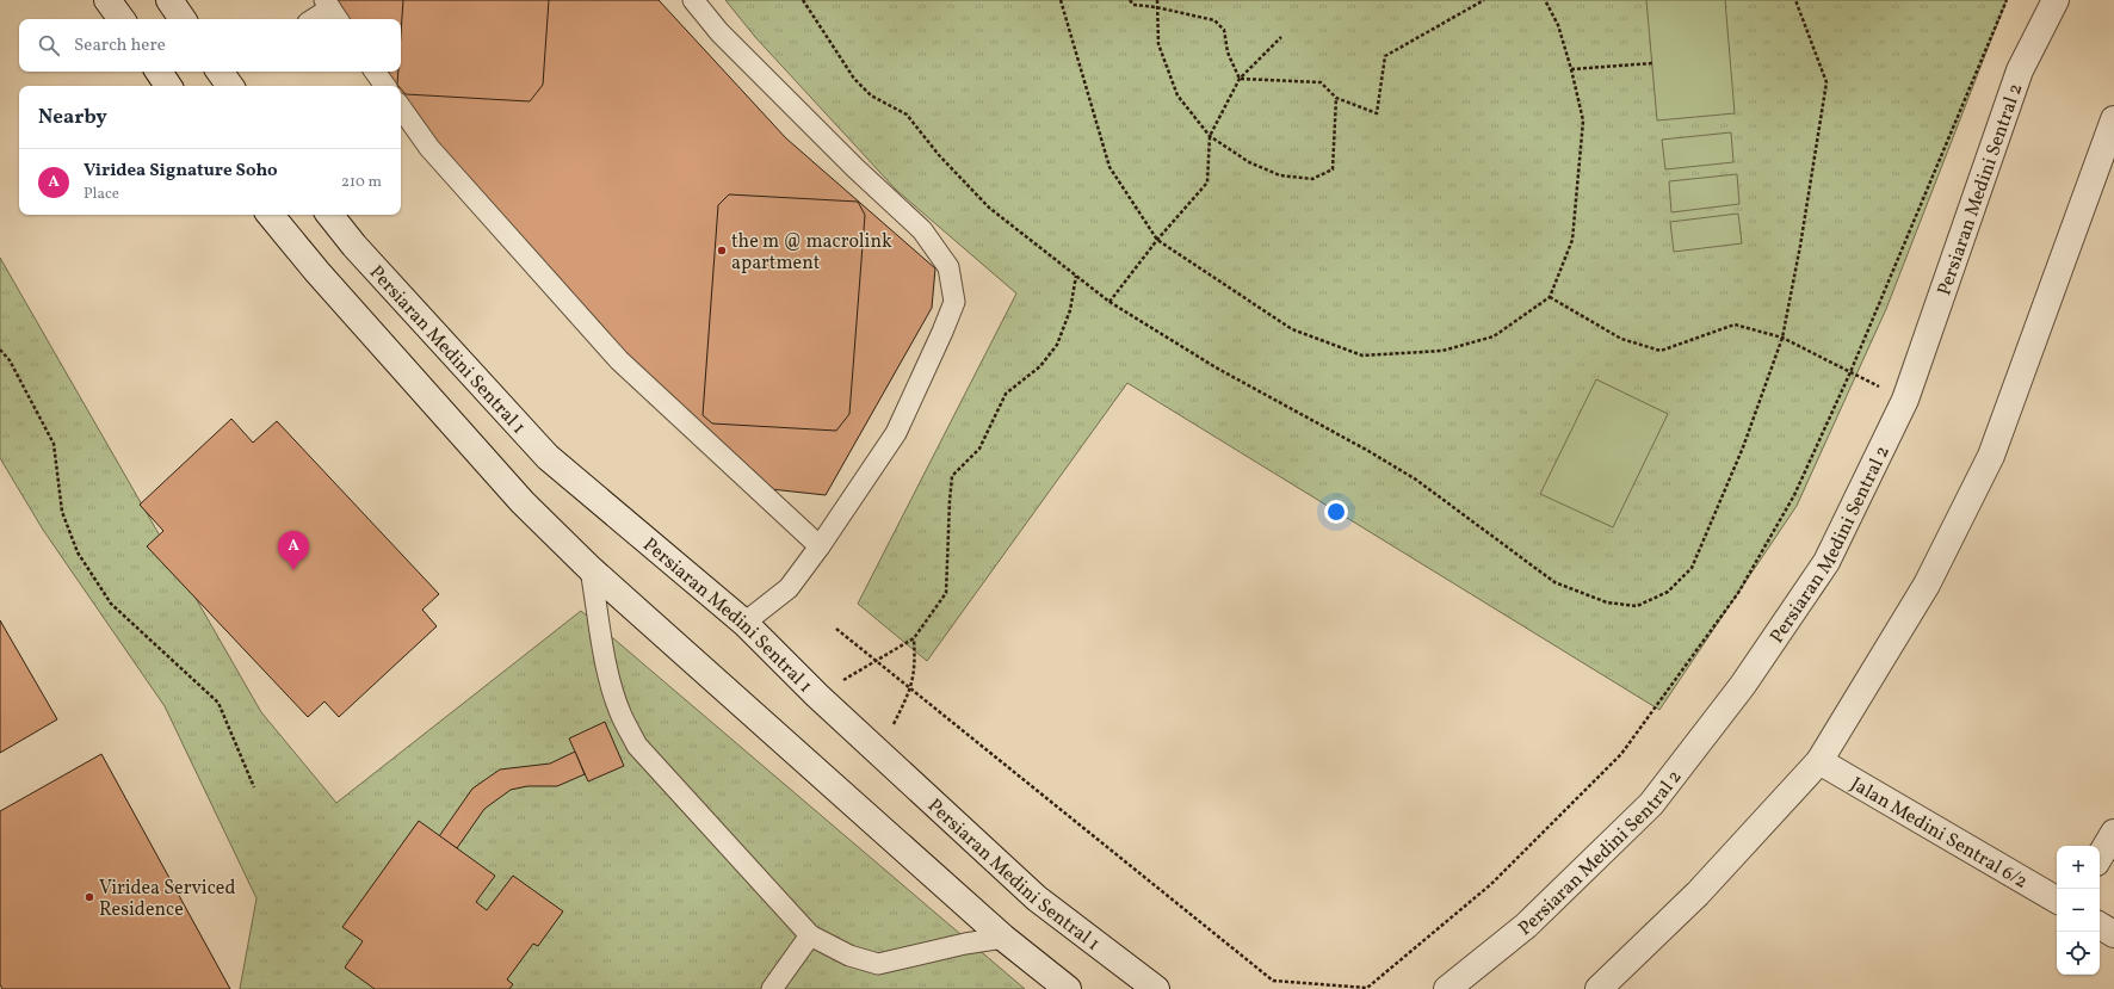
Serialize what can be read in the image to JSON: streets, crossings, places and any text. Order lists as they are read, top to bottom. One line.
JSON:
{"streets":{"street":["Persiaran Medini Sentral 2","Persiaran Medini Sentral 1","Jalan Medini Sentral 6/2"]},"places":["the m @ macrolink apartment","Viridea Serviced Residence"],"page":{"search":"Search here","heading":"Nearby","list":[{"mark":"A","name":"Viridea Signature Soho","note":"Place","value":"210 m"}],"pins":"A","map_buttons":["+","−"]}}
